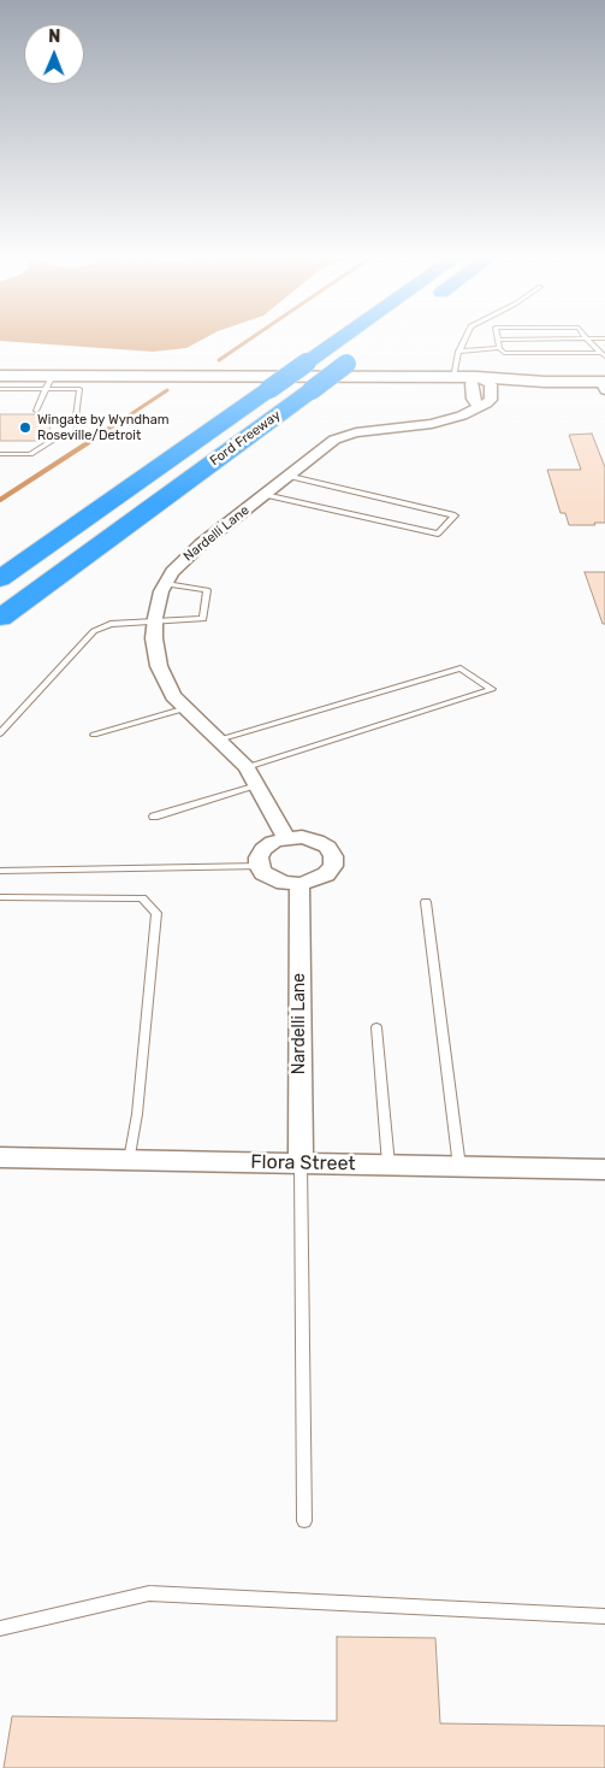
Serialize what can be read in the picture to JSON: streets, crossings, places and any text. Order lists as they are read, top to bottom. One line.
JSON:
{"streets":{"highway":["Ford Freeway"],"street":["Nardelli Lane","Flora Street"]},"crossings":[["Nardelli Lane","Flora Street"]],"places":["Wingate by Wyndham Roseville/Detroit"],"north":"top"}
